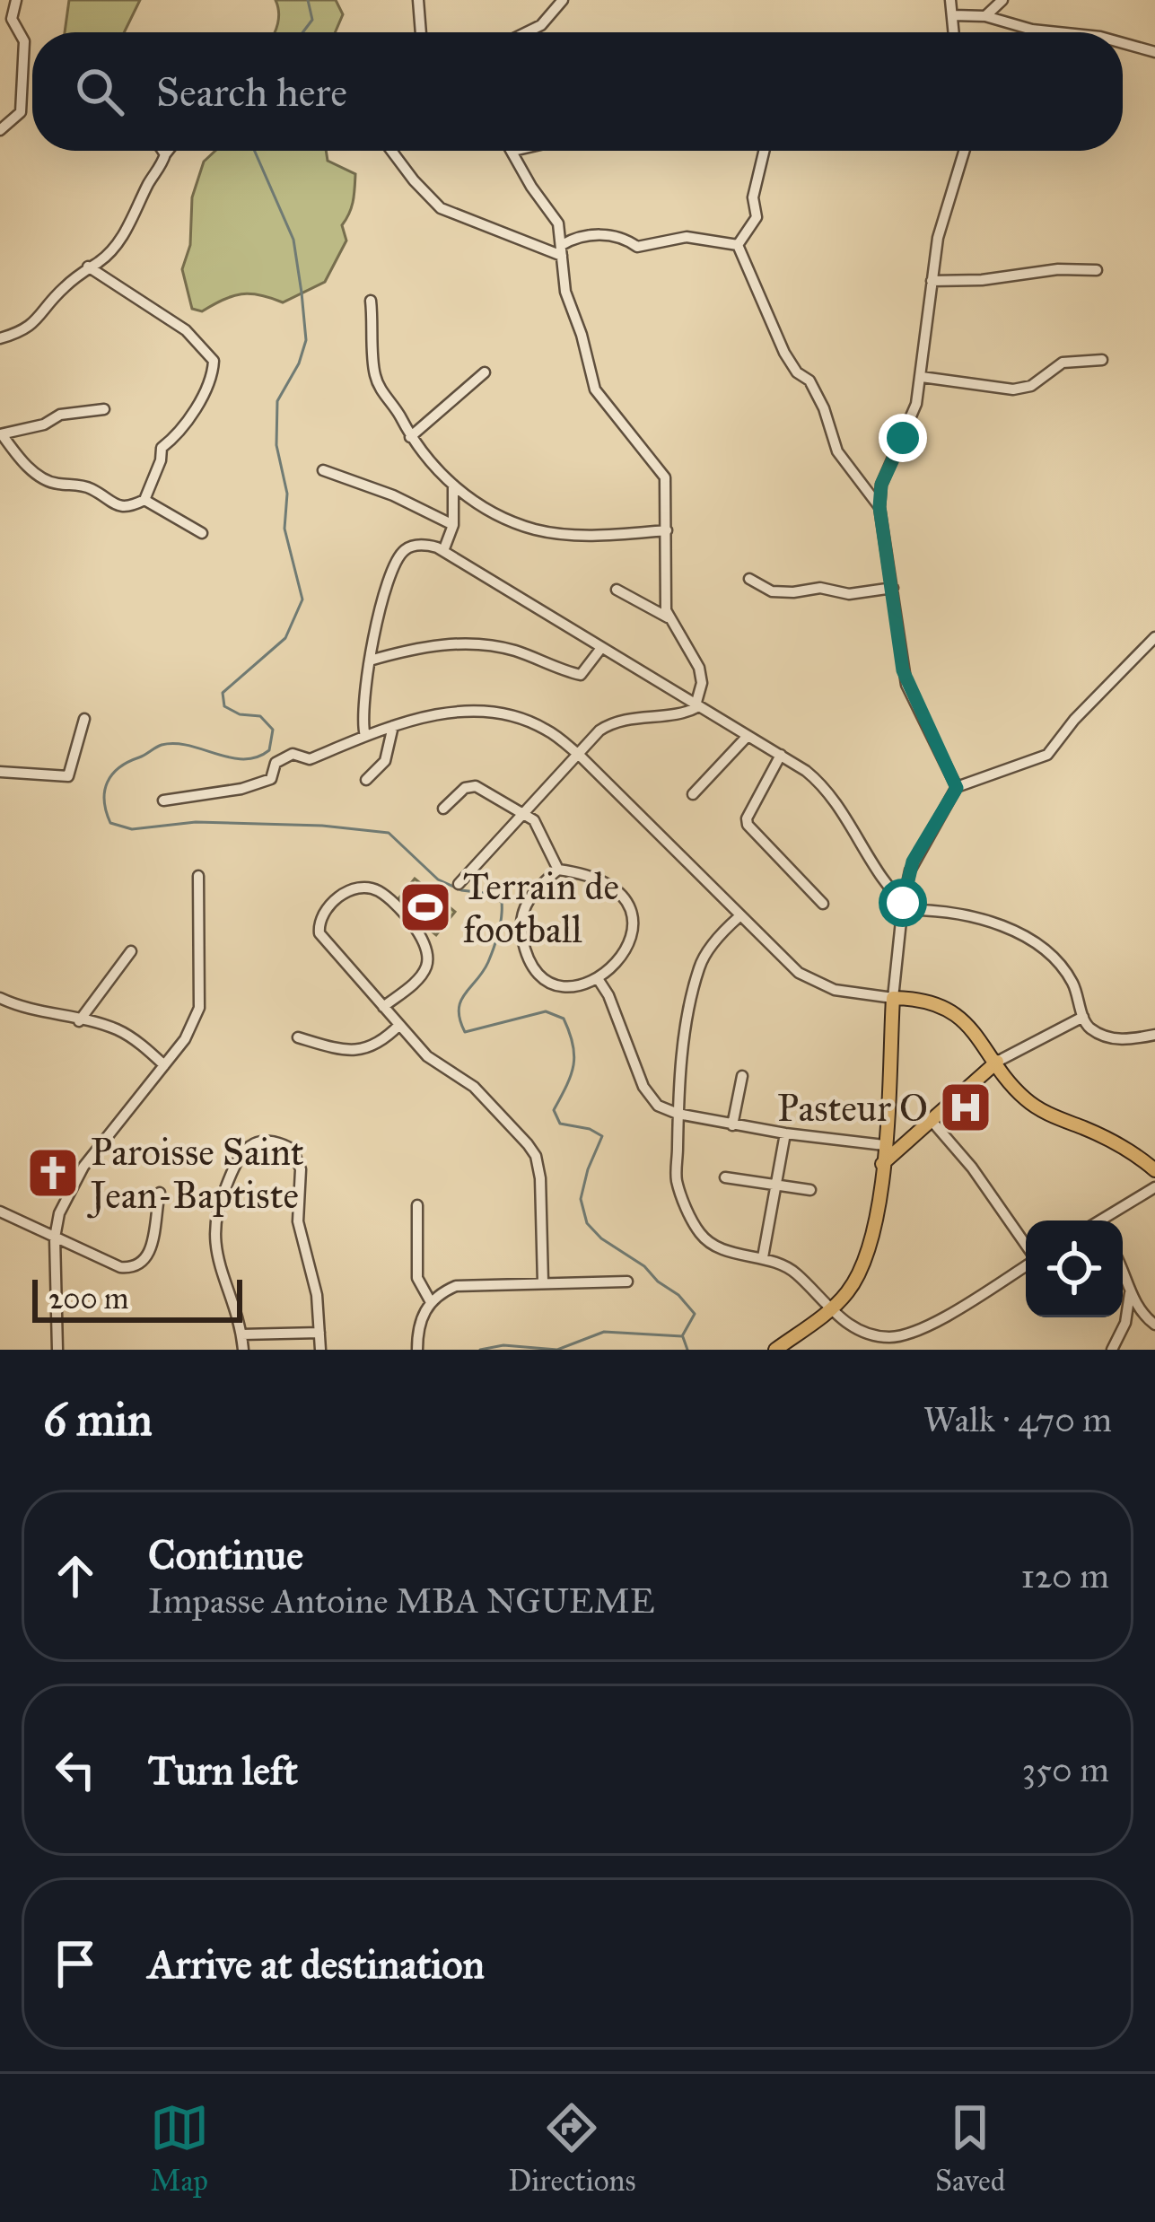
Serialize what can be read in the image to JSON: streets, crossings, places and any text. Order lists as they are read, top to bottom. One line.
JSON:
{"places":{"sports":["Terrain de football"],"hospital":["Pasteur O"],"church":["Paroisse Saint Jean-Baptiste"]},"scale_bar":"200 m","page":{"search":"Search here","scale":"200 m","heading":["6 min","Walk · 470 m"],"list":[["Continue","Impasse Antoine MBA NGUEME","120 m"],["Turn left","350 m"],"Arrive at destination"],"nav":["Map","Directions","Saved"]}}
